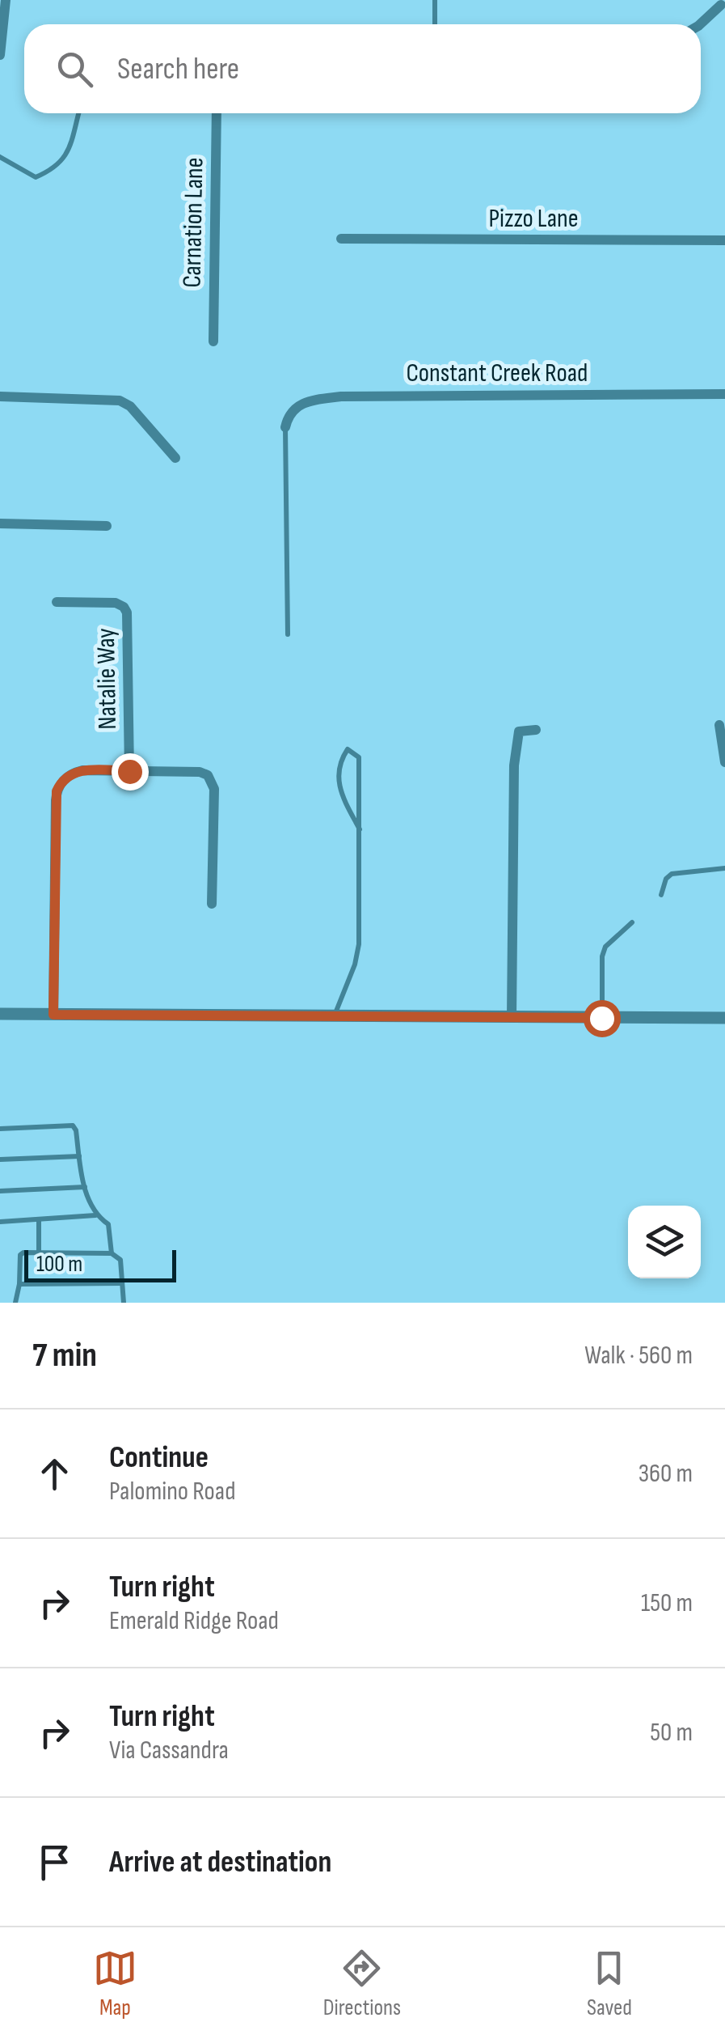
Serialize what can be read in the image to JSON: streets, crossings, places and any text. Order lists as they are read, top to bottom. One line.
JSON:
{"streets":{"street":["Pizzo Lane","Carnation Lane","Constant Creek Road","Natalie Way"]},"scale_bar":"100 m","page":{"search":"Search here","scale":"100 m","heading":["7 min","Walk · 560 m"],"list":[["Continue","Palomino Road","360 m"],["Turn right","Emerald Ridge Road","150 m"],["Turn right","Via Cassandra","50 m"],"Arrive at destination"],"nav":["Map","Directions","Saved"]}}
